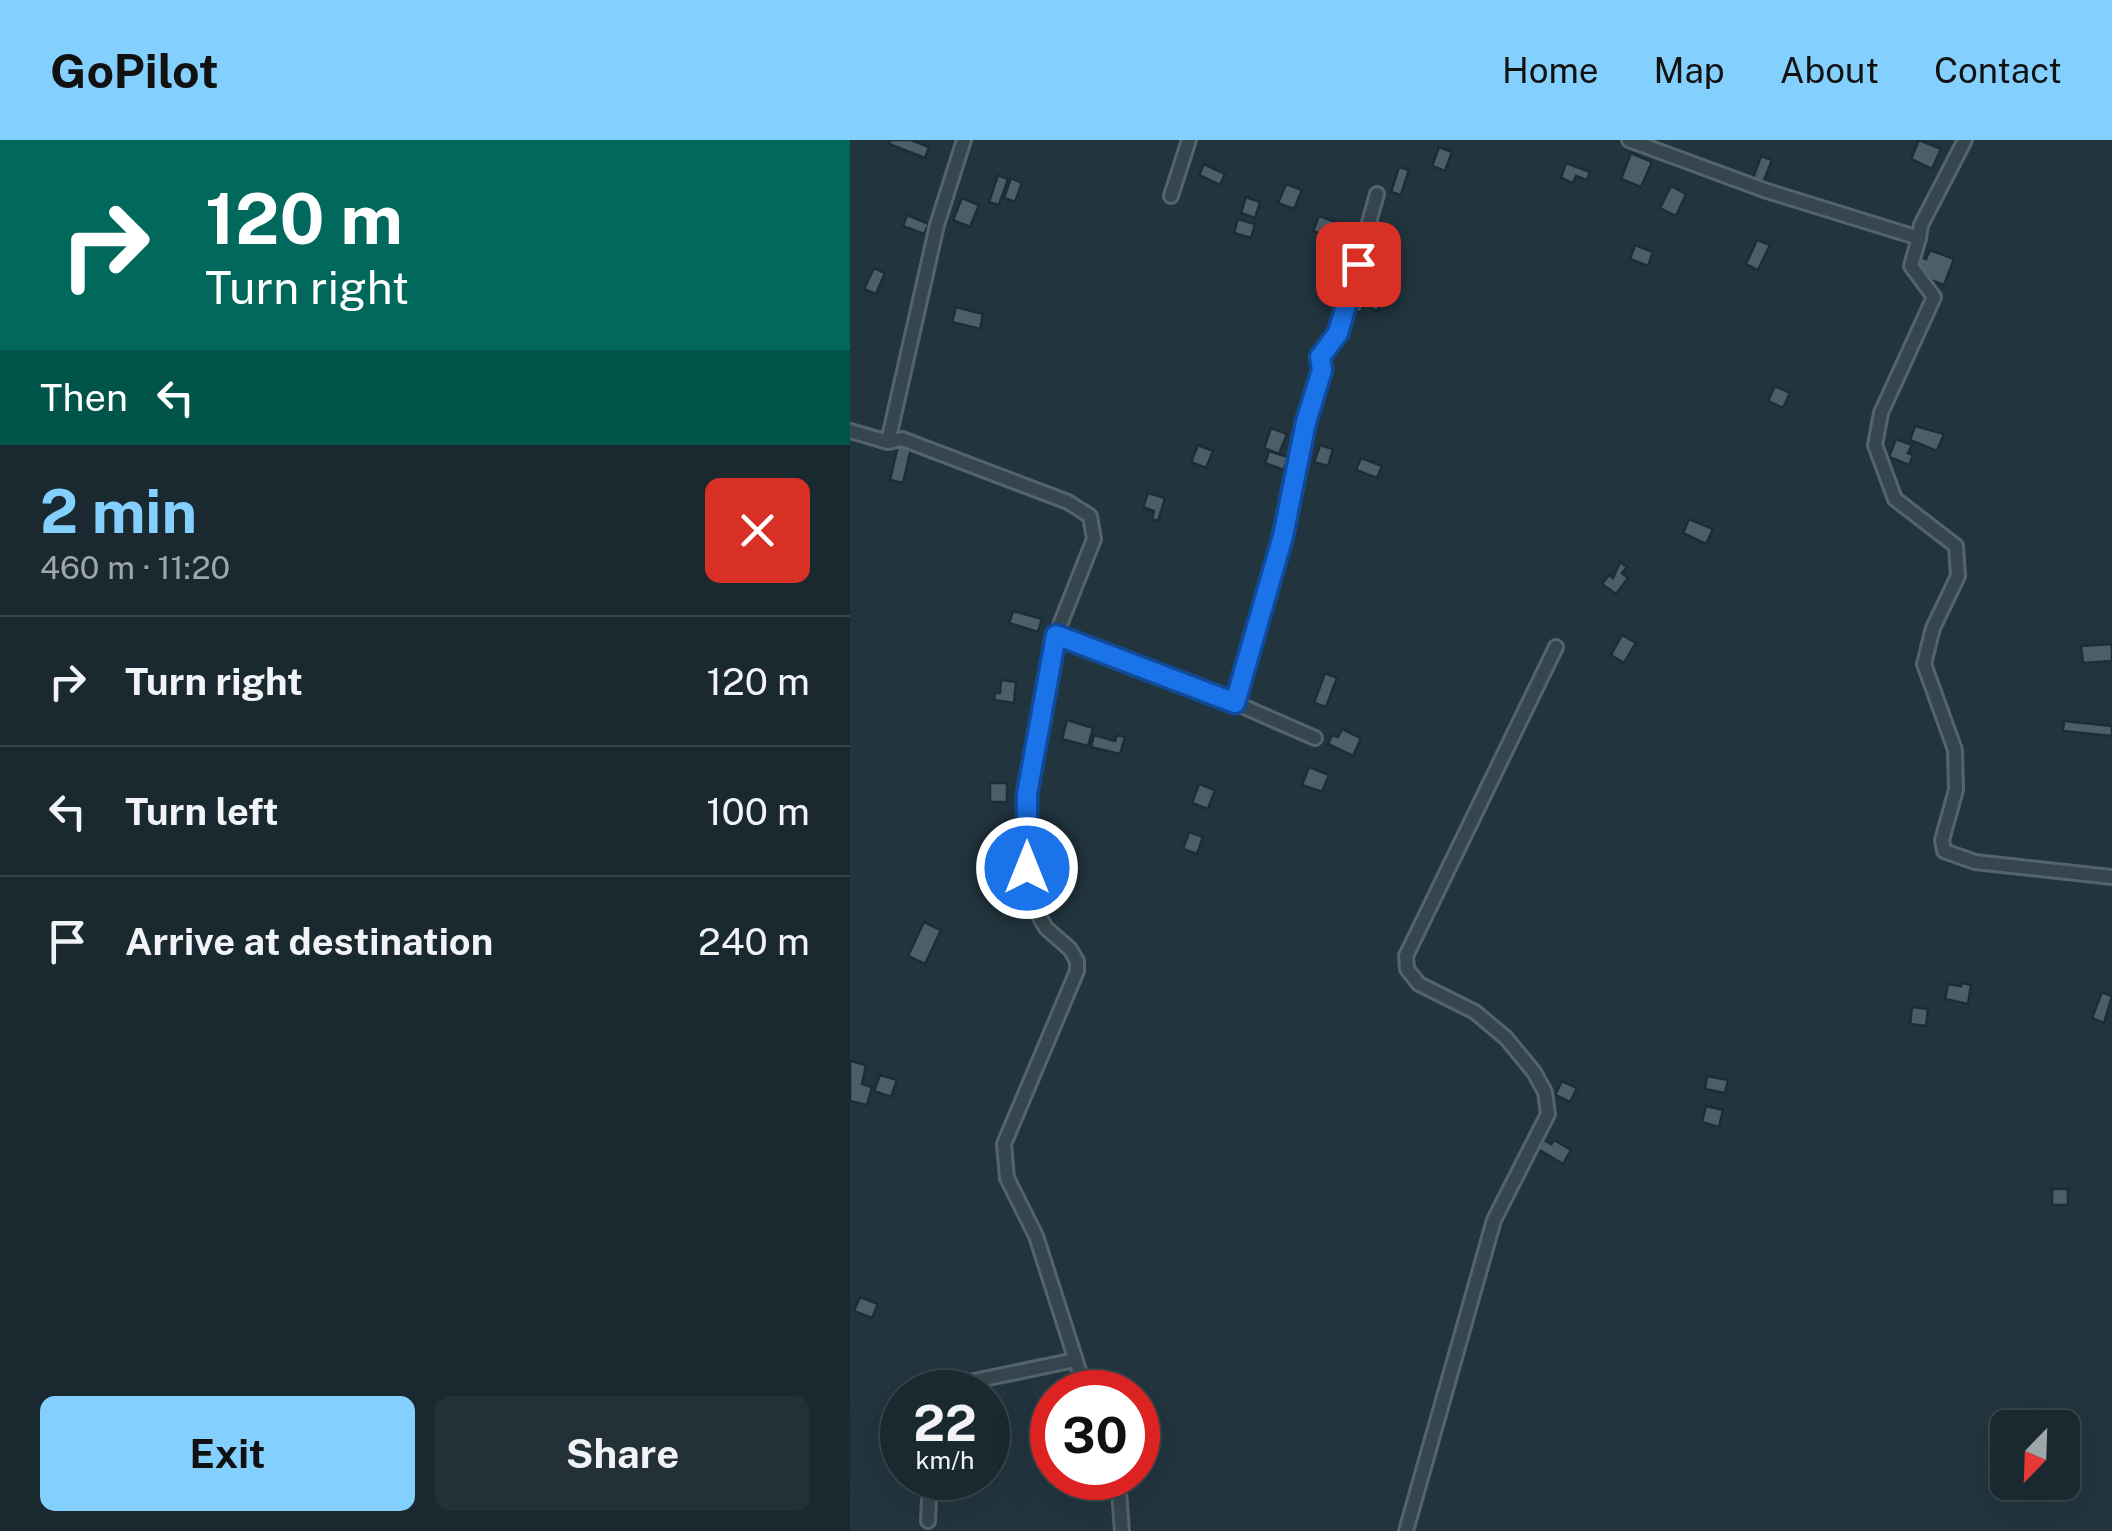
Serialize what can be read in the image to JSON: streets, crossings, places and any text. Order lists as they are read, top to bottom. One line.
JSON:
{"north":"bottom left","page":{"header":"GoPilot","nav":["Home","Map","About","Contact"],"turn":["120 m","Turn right"],"then":"Then","heading":["2 min","460 m · 11:20"],"list":[{"name":"Turn right","value":"120 m"},{"name":"Turn left","value":"100 m"},{"name":"Arrive at destination","value":"240 m"}],"speed":"22 km/h","limit":"30","buttons":["Exit","Share"]}}
